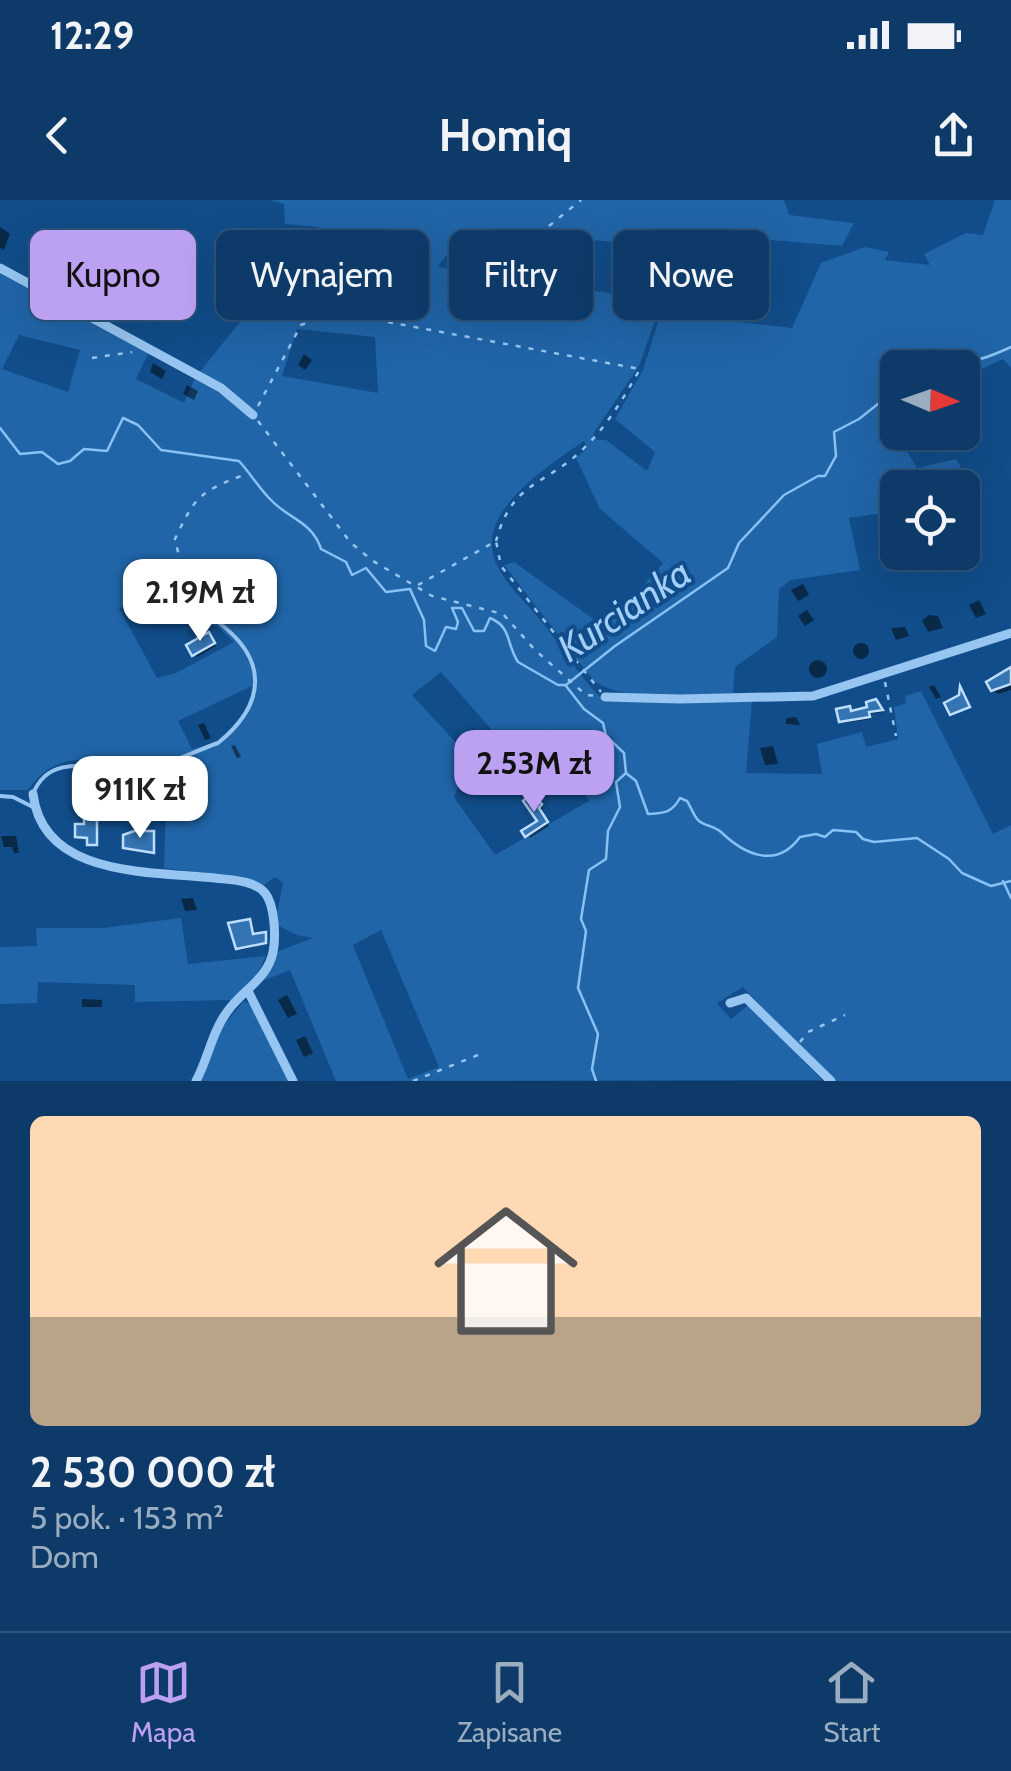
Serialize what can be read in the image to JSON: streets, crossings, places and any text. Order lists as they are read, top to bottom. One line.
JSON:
{"water":["Kurcianka"],"north":"right","page":{"status":"12:29","header":"Homiq","chip":["Kupno","Wynajem","Filtry","Nowe"],"price":["2.19M zł","2.53M zł","911K zł"],"list":[{"name":"2 530 000 zł","note":"5 pok. · 153 m² · Dom"}],"tabs":["Mapa","Zapisane","Start"]}}
